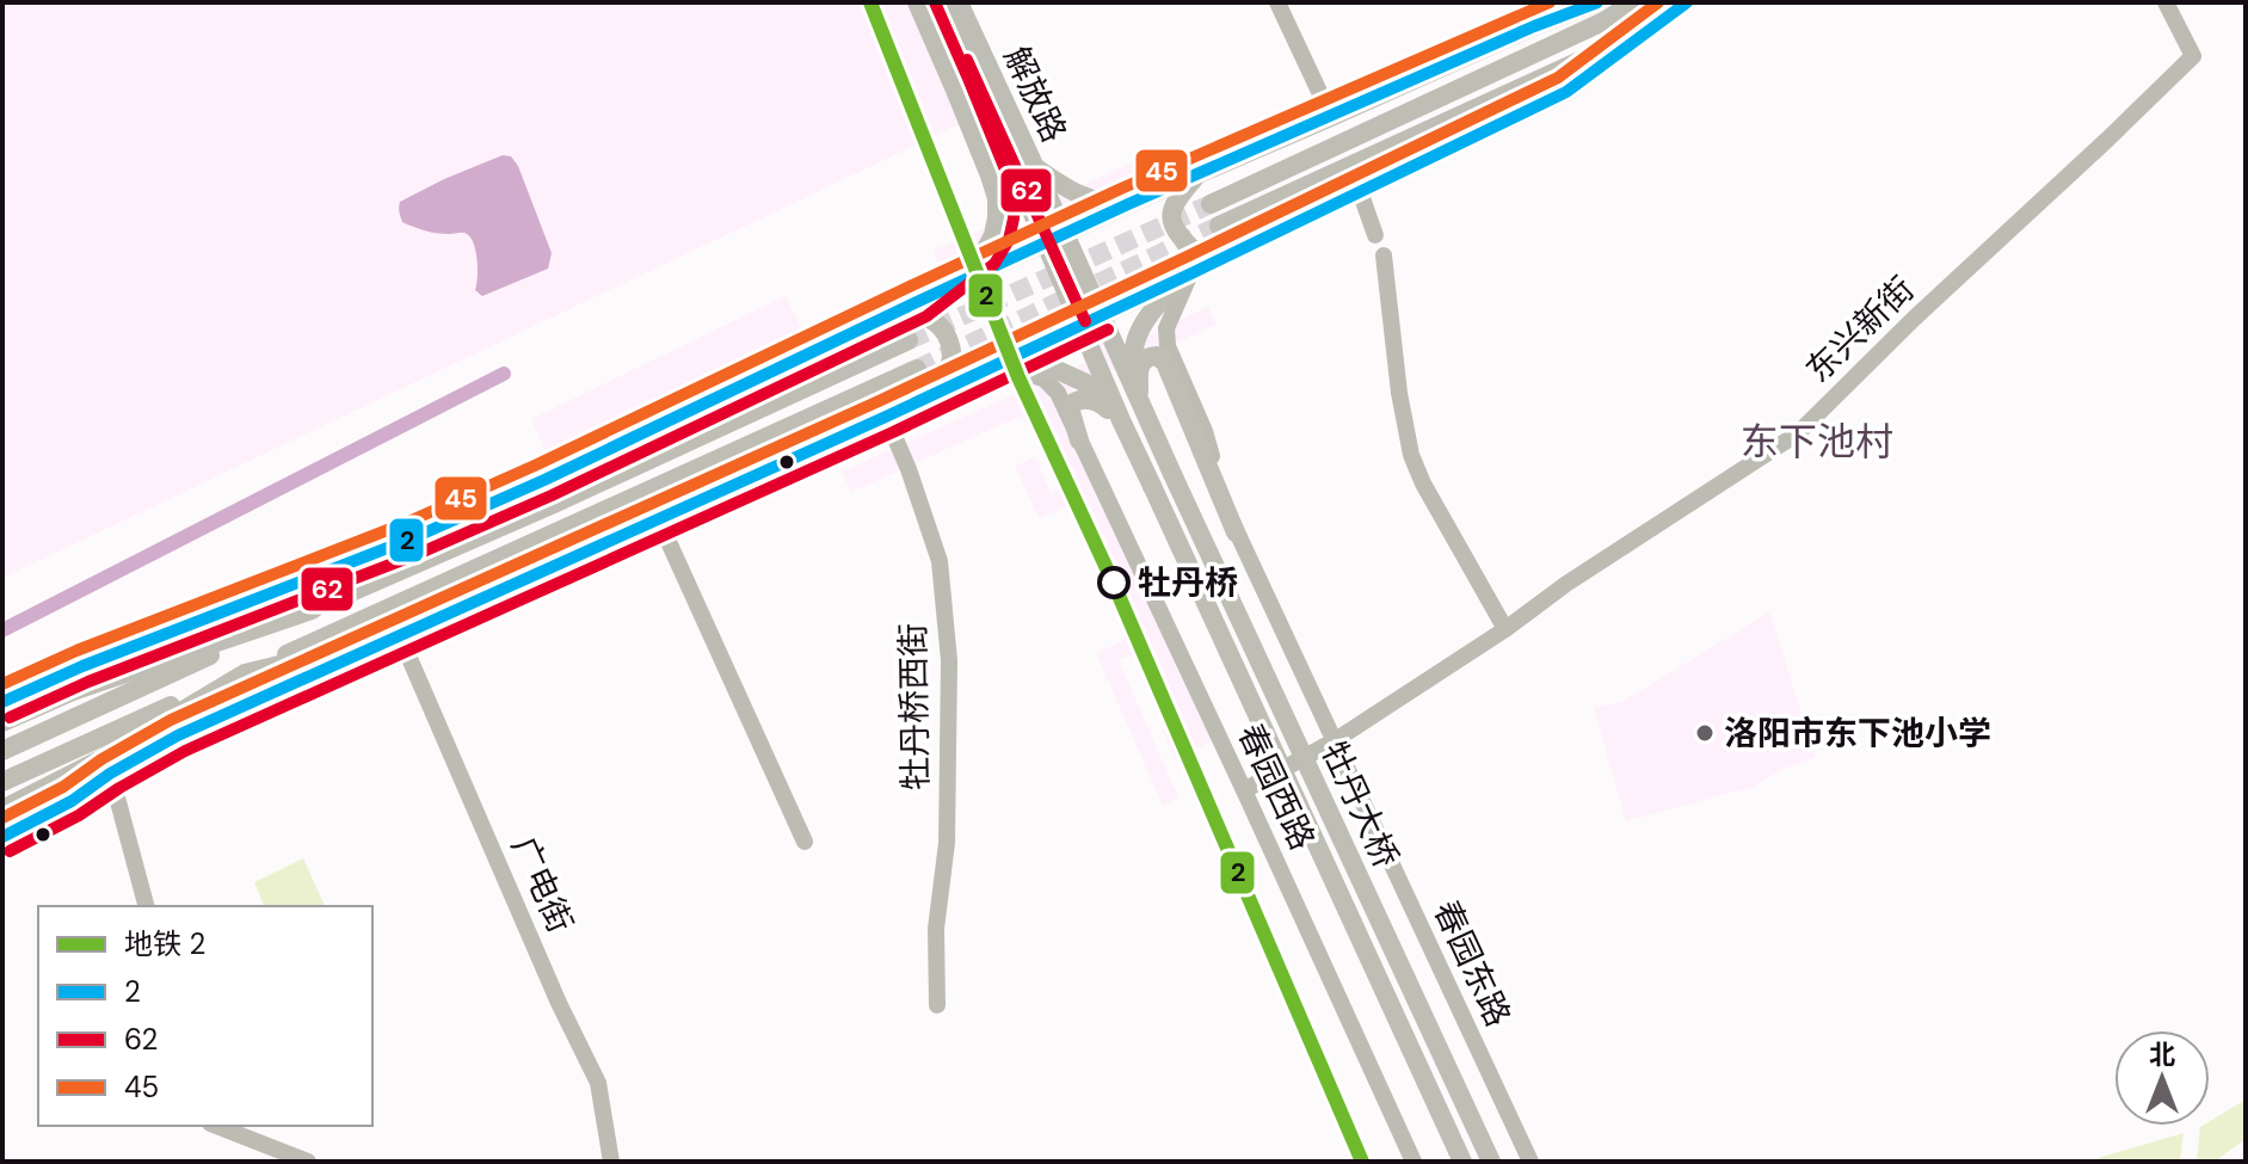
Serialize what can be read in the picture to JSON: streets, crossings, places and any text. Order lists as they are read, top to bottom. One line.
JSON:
{"streets":{"main road":["解放路","牡丹大桥"],"street":["东兴新街","牡丹桥西街","春园西路","广电街","春园东路"]},"crossings":[["解放路","牡丹大桥"],["东兴新街","春园西路"],["东兴新街","春园东路"]],"districts":["东下池村"],"places":["牡丹桥","洛阳市东下池小学"],"lines":["metro line 2","transit line 2","transit line 62","transit line 45"],"legend":["地铁 2","2","62","45"],"north":"top"}
